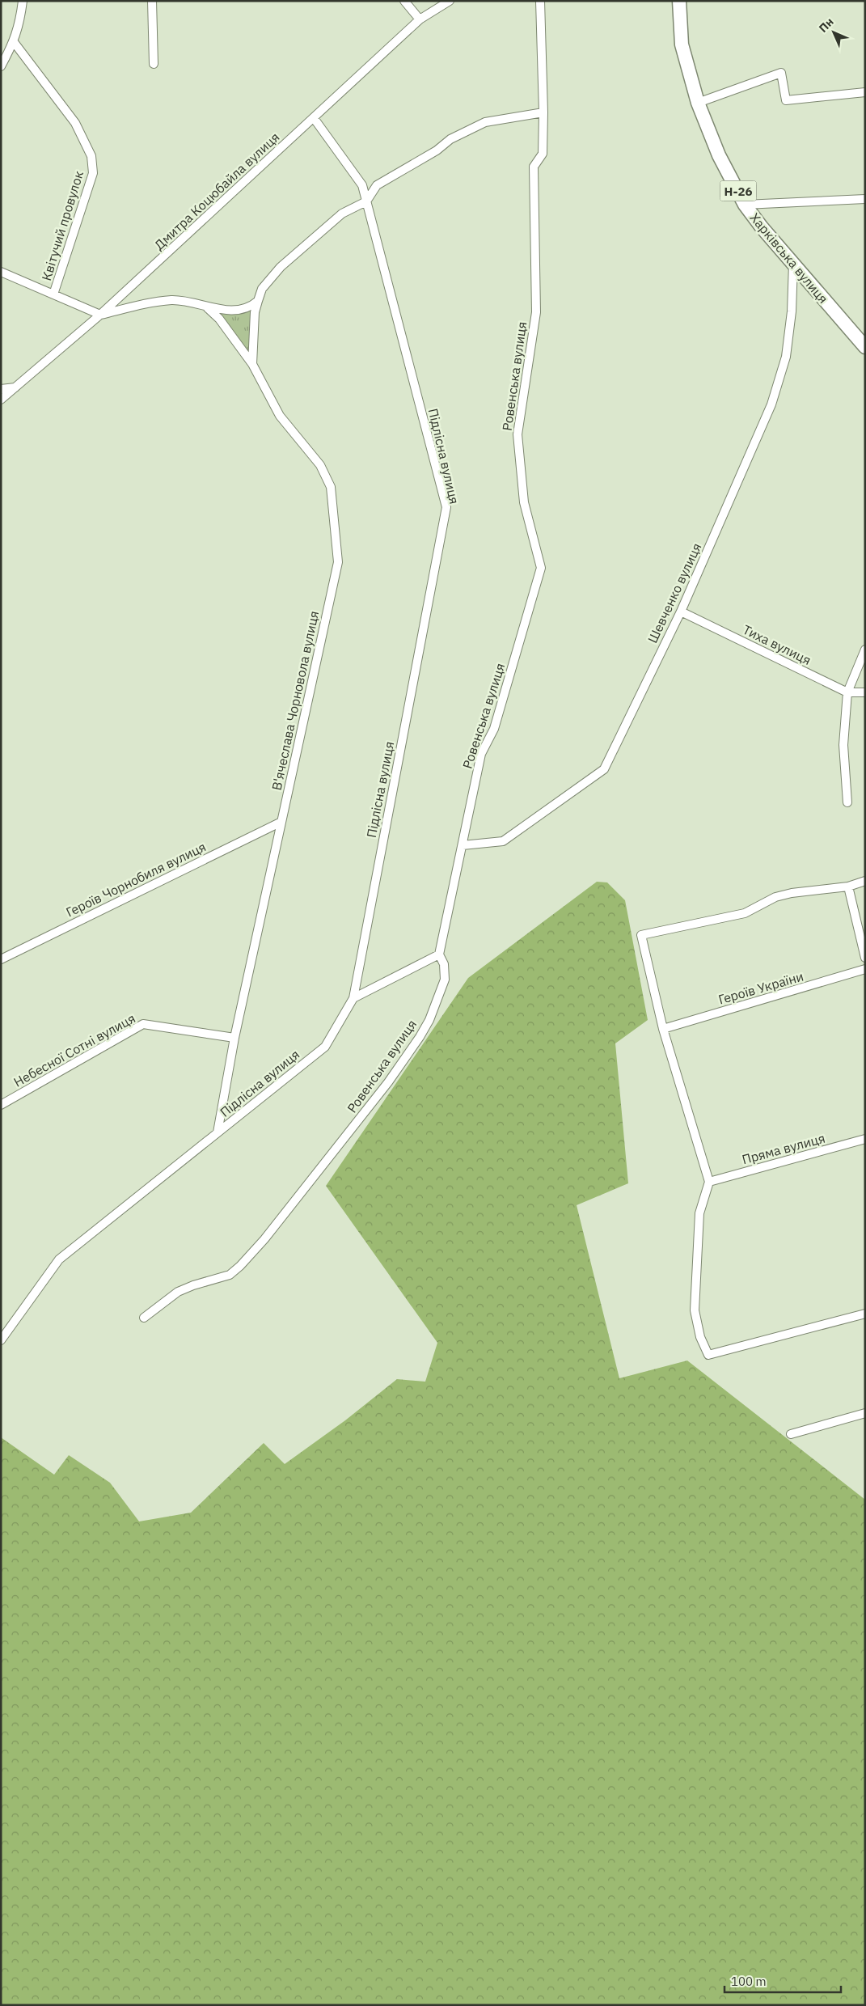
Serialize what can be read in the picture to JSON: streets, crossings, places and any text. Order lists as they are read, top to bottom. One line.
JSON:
{"streets":{"main road":["Н-26","Харківська вулиця"],"street":["Дмитра Коцюбайла вулиця","Квітучий провулок","Ровенська вулиця","Підлісна вулиця","Шевченко вулиця","Тиха вулиця","В'ячеслава Чорновола вулиця","Героїв Чорнобиля вулиця","Героїв України","Небесної Сотні вулиця","Пряма вулиця"]},"crossings":[["Дмитра Коцюбайла вулиця","Підлісна вулиця"],["Харківська вулиця","Шевченко вулиця"],["Ровенська вулиця","Шевченко вулиця"],["Підлісна вулиця","В'ячеслава Чорновола вулиця"],["Шевченко вулиця","Тиха вулиця"],["В'ячеслава Чорновола вулиця","Героїв Чорнобиля вулиця"],["В'ячеслава Чорновола вулиця","Небесної Сотні вулиця"]],"scale_bar":"100 m","north":"top left"}
